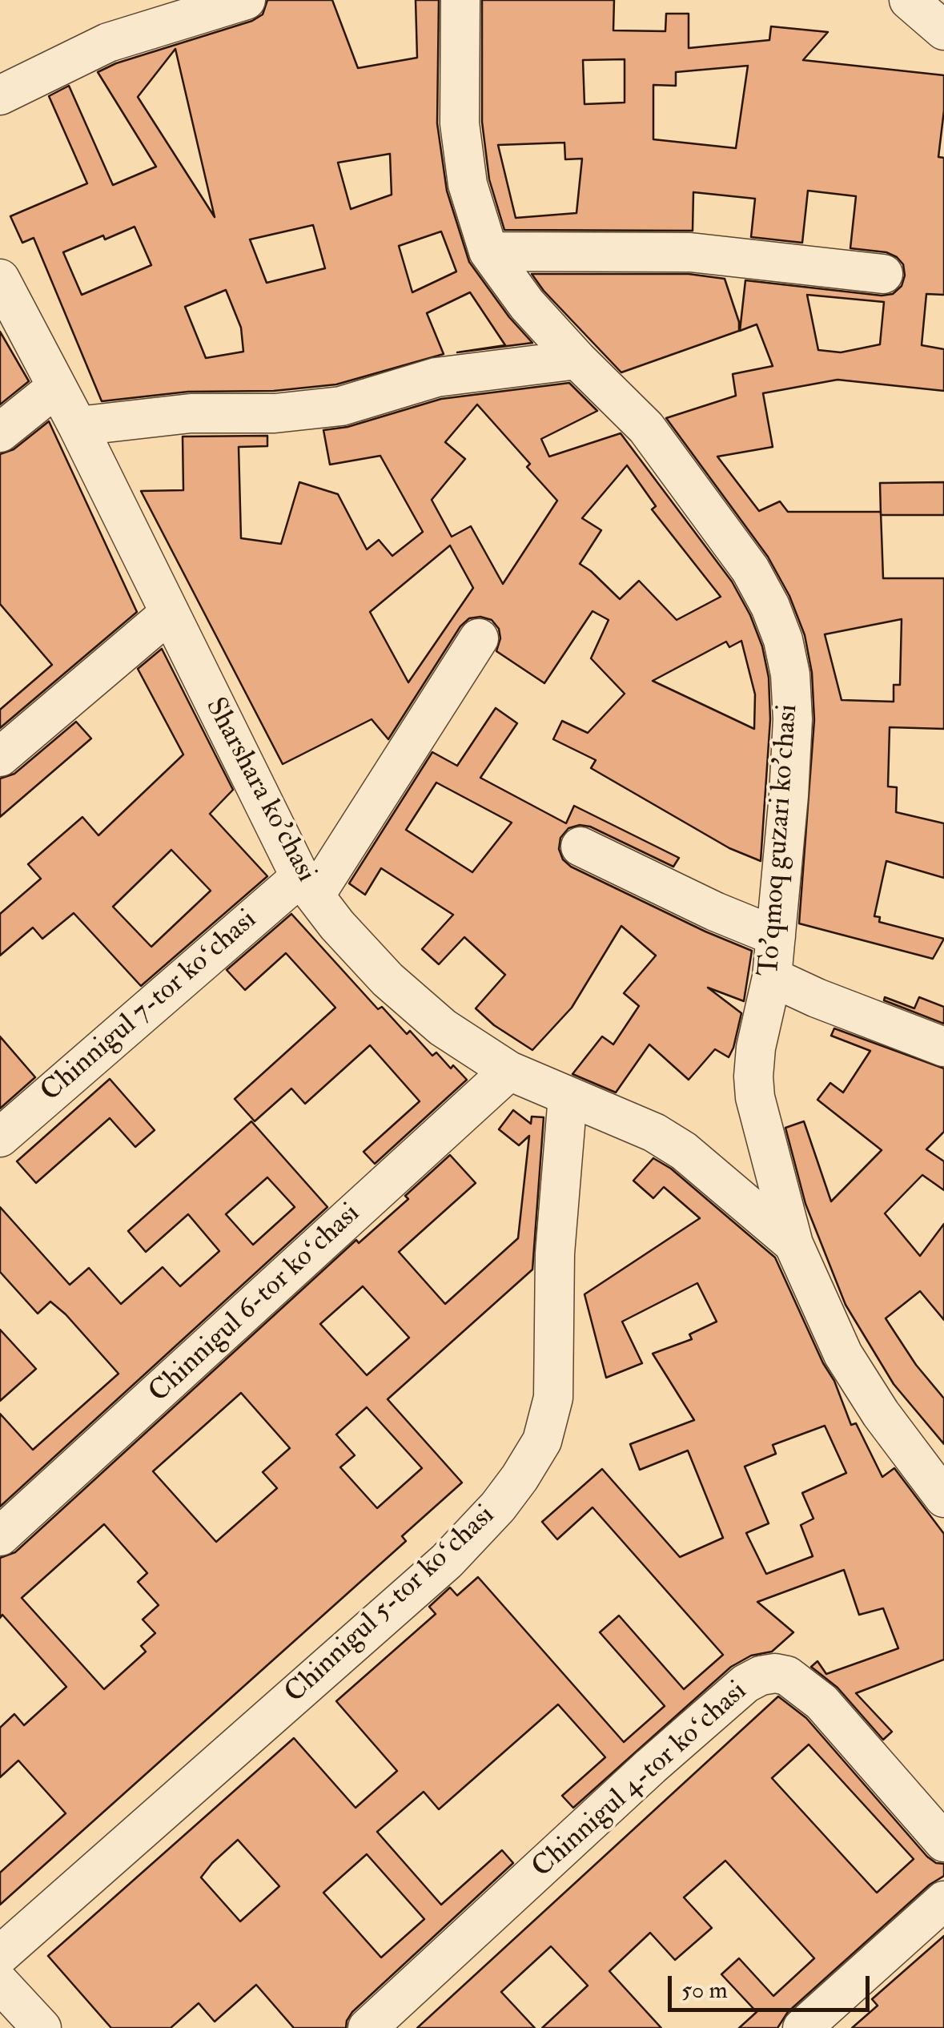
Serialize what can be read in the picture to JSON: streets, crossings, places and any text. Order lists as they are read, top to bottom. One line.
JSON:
{"streets":{"street":["Sharshara ko'chasi","To'qmoq guzari ko'chasi","Chinnigul 7-tor koʻchasi","Chinnigul 6-tor koʻchasi","Chinnigul 5-tor koʻchasi","Chinnigul 4-tor koʻchasi"]},"crossings":[["Sharshara ko'chasi","To'qmoq guzari ko'chasi"],["Sharshara ko'chasi","Chinnigul 7-tor koʻchasi"],["Sharshara ko'chasi","Chinnigul 6-tor koʻchasi"],["Sharshara ko'chasi","Chinnigul 5-tor koʻchasi"]],"scale_bar":"50 m"}
